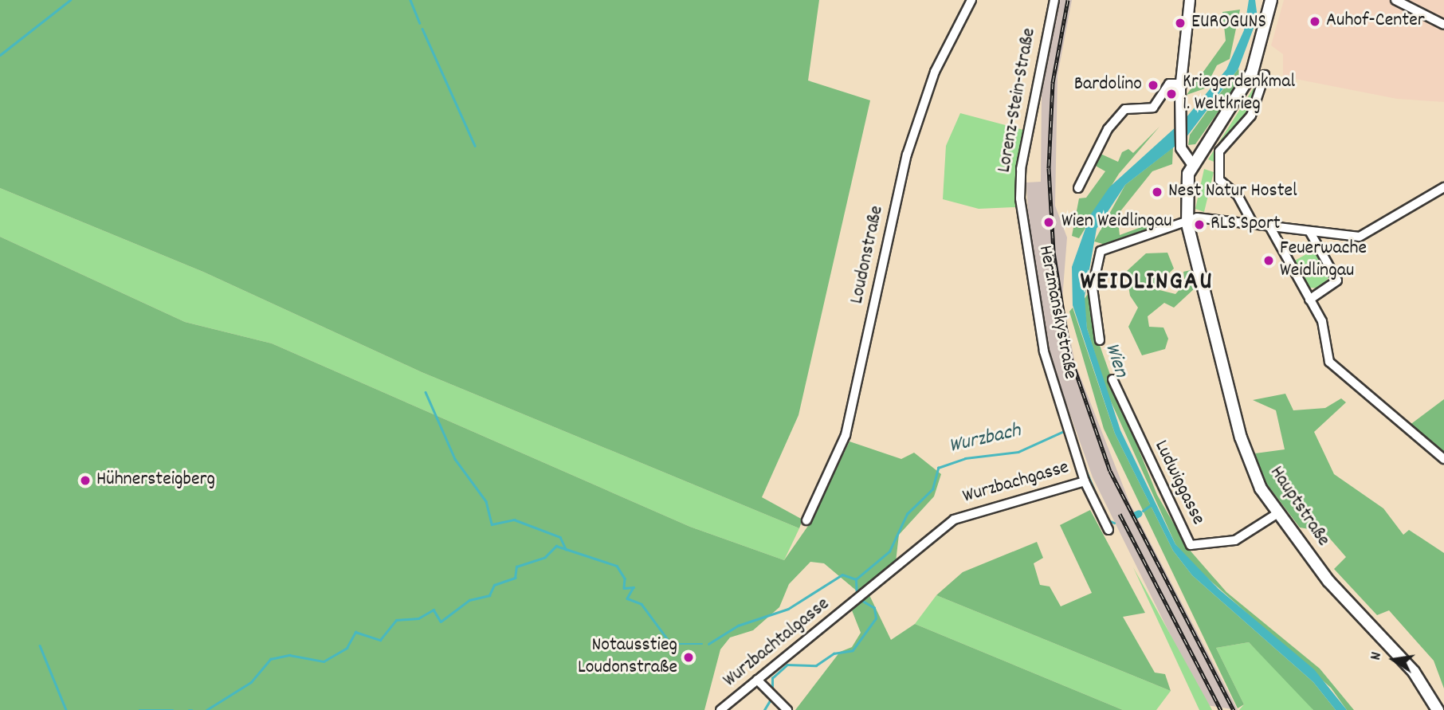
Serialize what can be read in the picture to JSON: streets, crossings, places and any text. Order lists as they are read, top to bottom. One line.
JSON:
{"streets":{"main road":["Hauptstraße"],"street":["Lorenz-Stein-Straße","Loudonstraße","Herzmanskystraße","Wurzbachgasse","Ludwiggasse","Wurzbachtalgasse"]},"crossings":[["Lorenz-Stein-Straße","Herzmanskystraße"],["Herzmanskystraße","Wurzbachgasse"],["Wurzbachgasse","Wurzbachtalgasse"],["Ludwiggasse","Hauptstraße"]],"districts":["WEIDLINGAU"],"water":["Wien","Wurzbach"],"places":["Auhof-Center","EUROGUNS","Bardolino","Kriegerdenkmal 1. Weltkrieg","Nest Natur Hostel","Wien Weidlingau","RLS Sport","Feuerwache Weidlingau","Hühnersteigberg","Notausstieg Loudonstraße"],"north":"left"}
